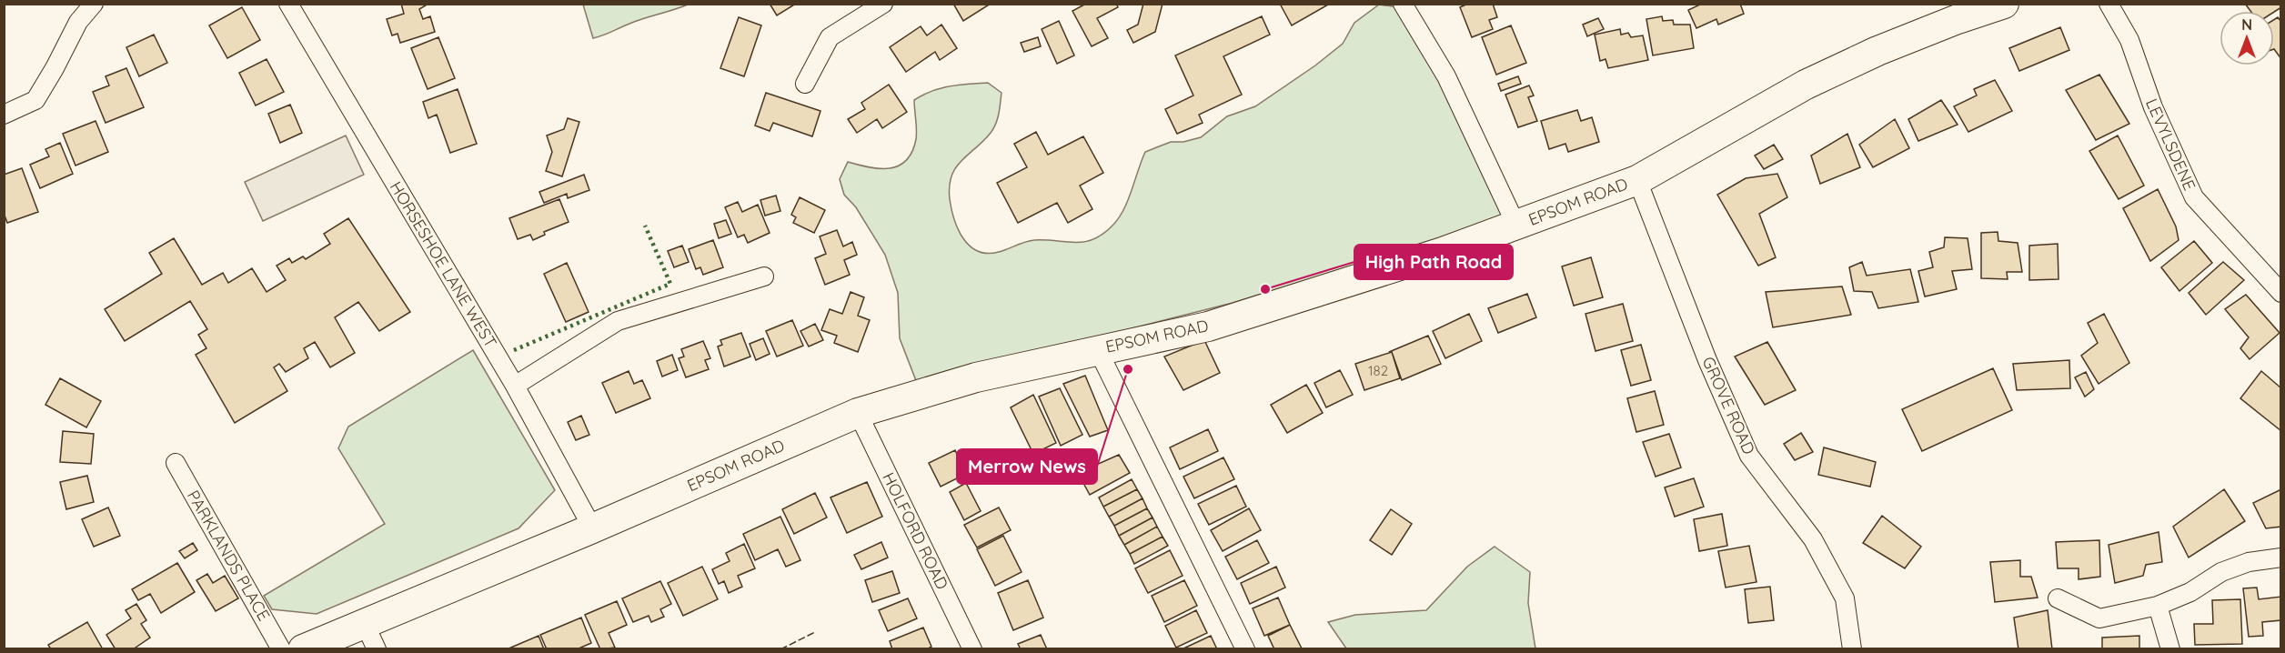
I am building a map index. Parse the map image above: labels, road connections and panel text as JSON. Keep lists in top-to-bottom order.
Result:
{
  "streets": {
    "main road": ["EPSOM ROAD"],
    "street": [
      "LEVYLSDENE",
      "HORSESHOE LANE WEST",
      "GROVE ROAD",
      "HOLFORD ROAD",
      "PARKLANDS PLACE"
    ]
  },
  "crossings": [
    ["EPSOM ROAD", "HORSESHOE LANE WEST"],
    ["EPSOM ROAD", "GROVE ROAD"],
    ["EPSOM ROAD", "HOLFORD ROAD"]
  ],
  "places": ["High Path Road", "Merrow News"],
  "house_numbers": ["182"],
  "north": "top"
}
